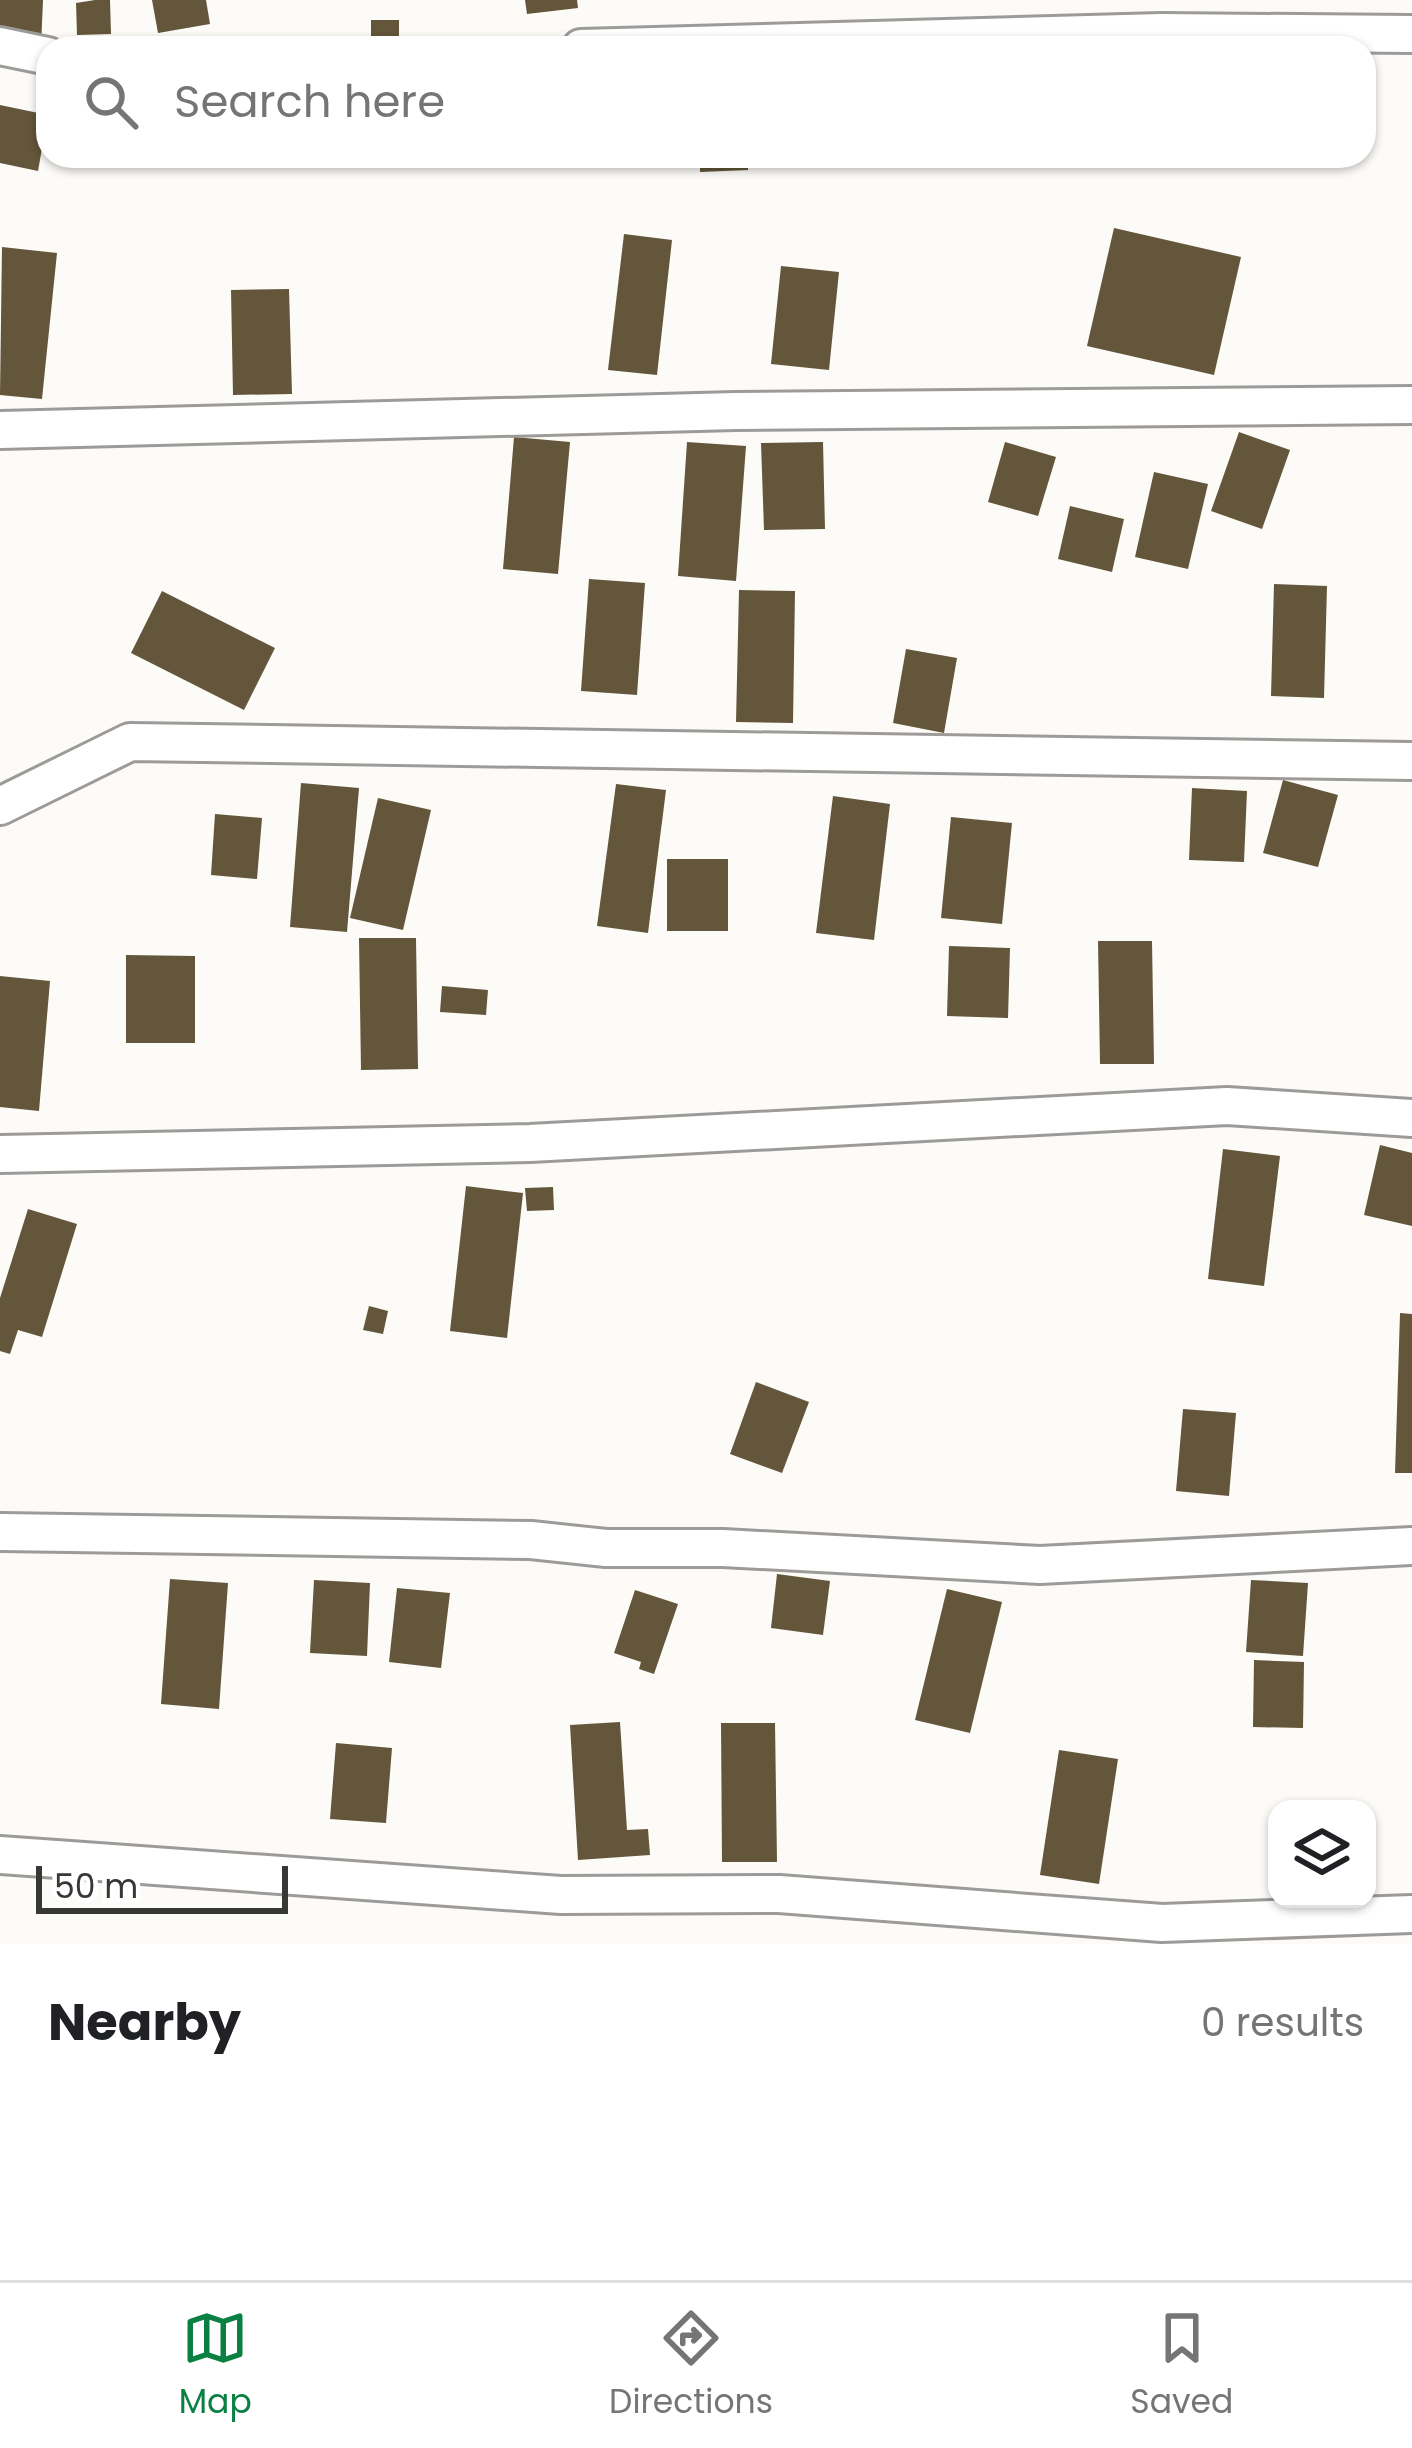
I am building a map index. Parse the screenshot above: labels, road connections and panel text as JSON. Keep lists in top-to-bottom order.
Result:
{
  "scale_bar": "50 m",
  "page": {
    "search": "Search here",
    "scale": "50 m",
    "heading": ["Nearby", "0 results"],
    "nav": ["Map", "Directions", "Saved"]
  }
}
